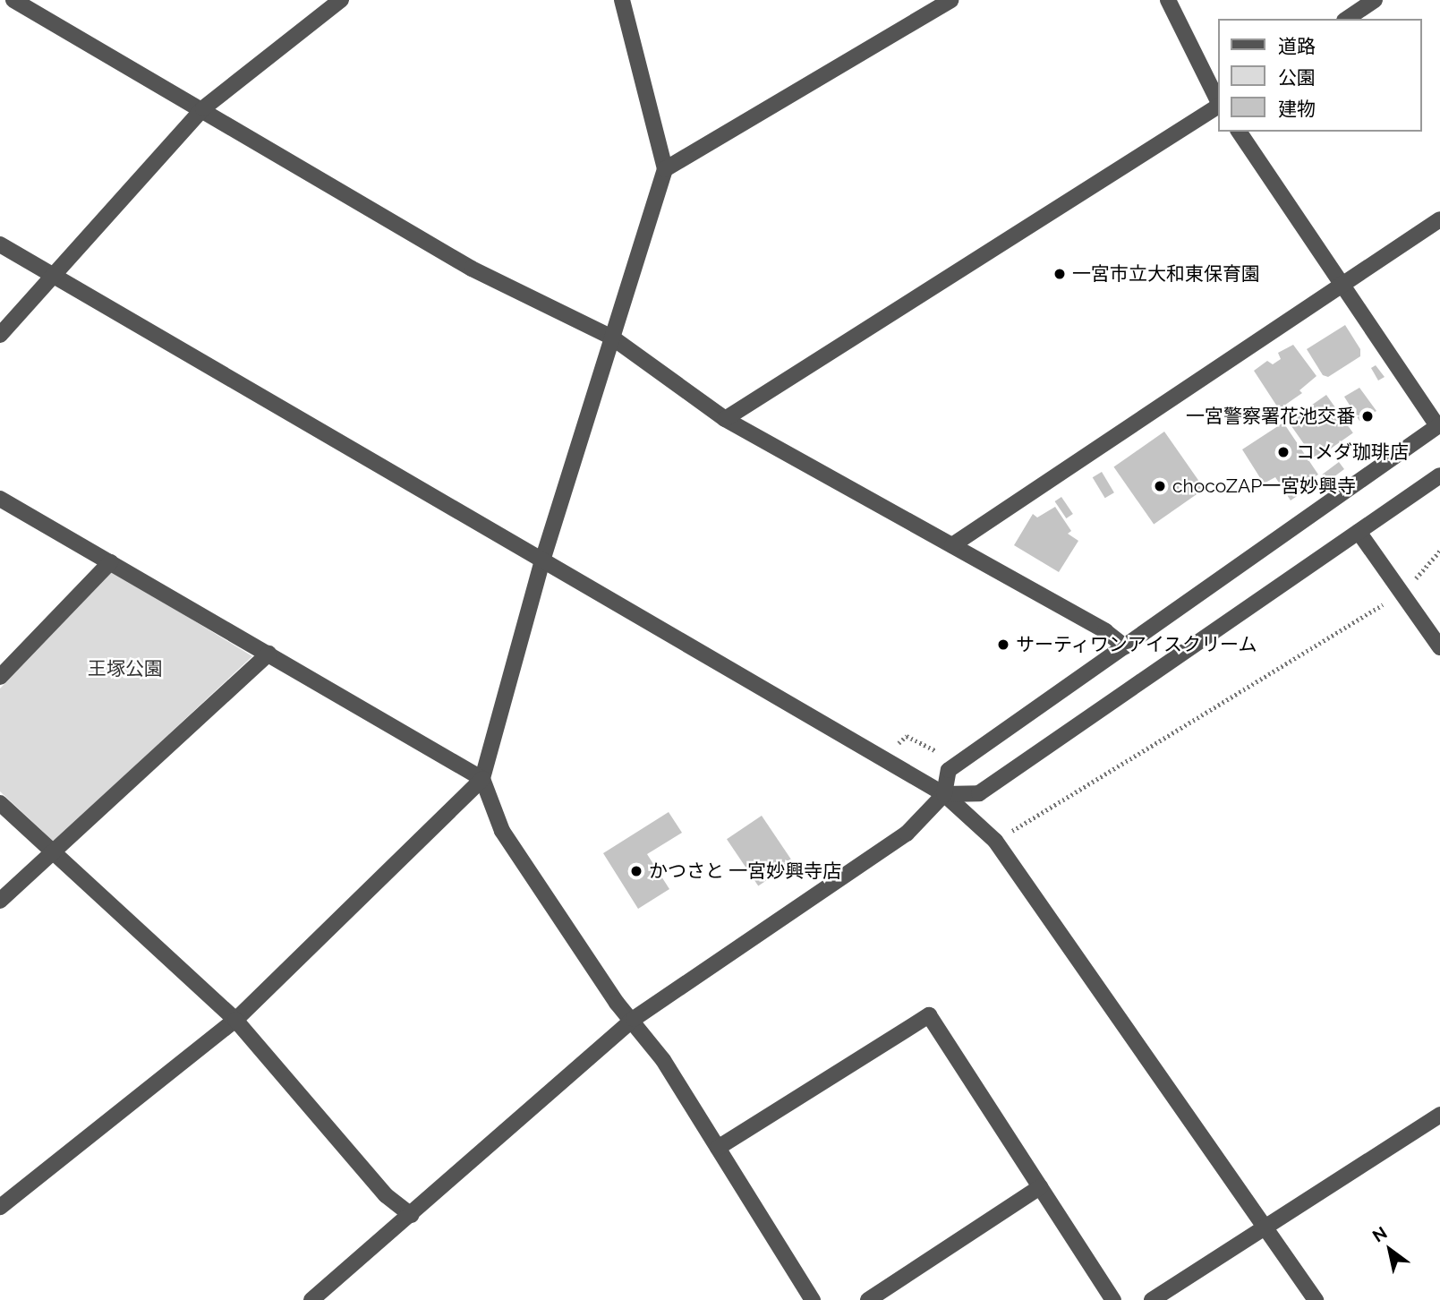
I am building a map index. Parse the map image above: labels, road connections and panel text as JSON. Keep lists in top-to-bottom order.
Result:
{
  "parks": ["王塚公園"],
  "places": [
    "一宮市立大和東保育園",
    "一宮警察署花池交番",
    "コメダ珈琲店",
    "chocoZAP一宮妙興寺",
    "サーティワンアイスクリーム",
    "かつさと 一宮妙興寺店"
  ],
  "legend": ["道路", "公園", "建物"],
  "north": "top left"
}
